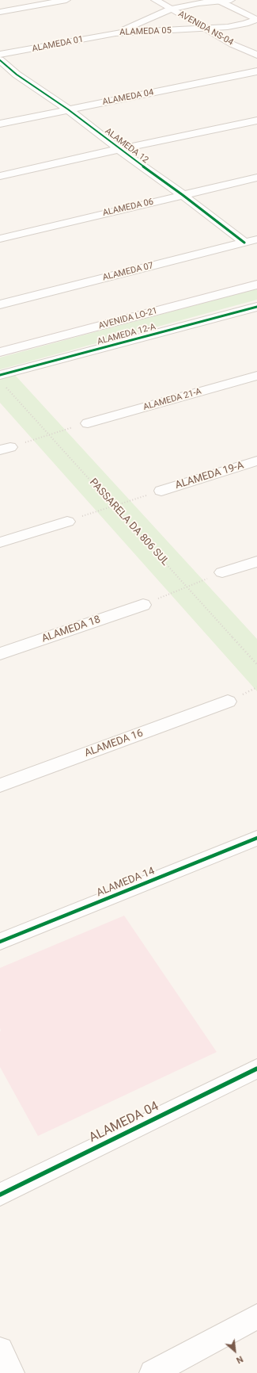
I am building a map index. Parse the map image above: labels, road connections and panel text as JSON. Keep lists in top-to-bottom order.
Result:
{
  "streets": {
    "street": [
      "AVENIDA NS-04",
      "ALAMEDA 05",
      "ALAMEDA 01",
      "ALAMEDA 04",
      "ALAMEDA 12",
      "ALAMEDA 06",
      "ALAMEDA 07",
      "AVENIDA LO-21",
      "ALAMEDA 12-A",
      "ALAMEDA 21-A",
      "ALAMEDA 19-A",
      "ALAMEDA 18",
      "ALAMEDA 16",
      "ALAMEDA 14"
    ],
    "path": ["PASSARELA DA 806 SUL"]
  },
  "crossings": [
    ["AVENIDA NS-04", "ALAMEDA 05"],
    ["ALAMEDA 05", "ALAMEDA 01"],
    ["ALAMEDA 04", "ALAMEDA 12"],
    ["ALAMEDA 12", "ALAMEDA 06"],
    ["ALAMEDA 12", "ALAMEDA 07"],
    ["ALAMEDA 12-A", "PASSARELA DA 806 SUL"]
  ],
  "north": "bottom right"
}
